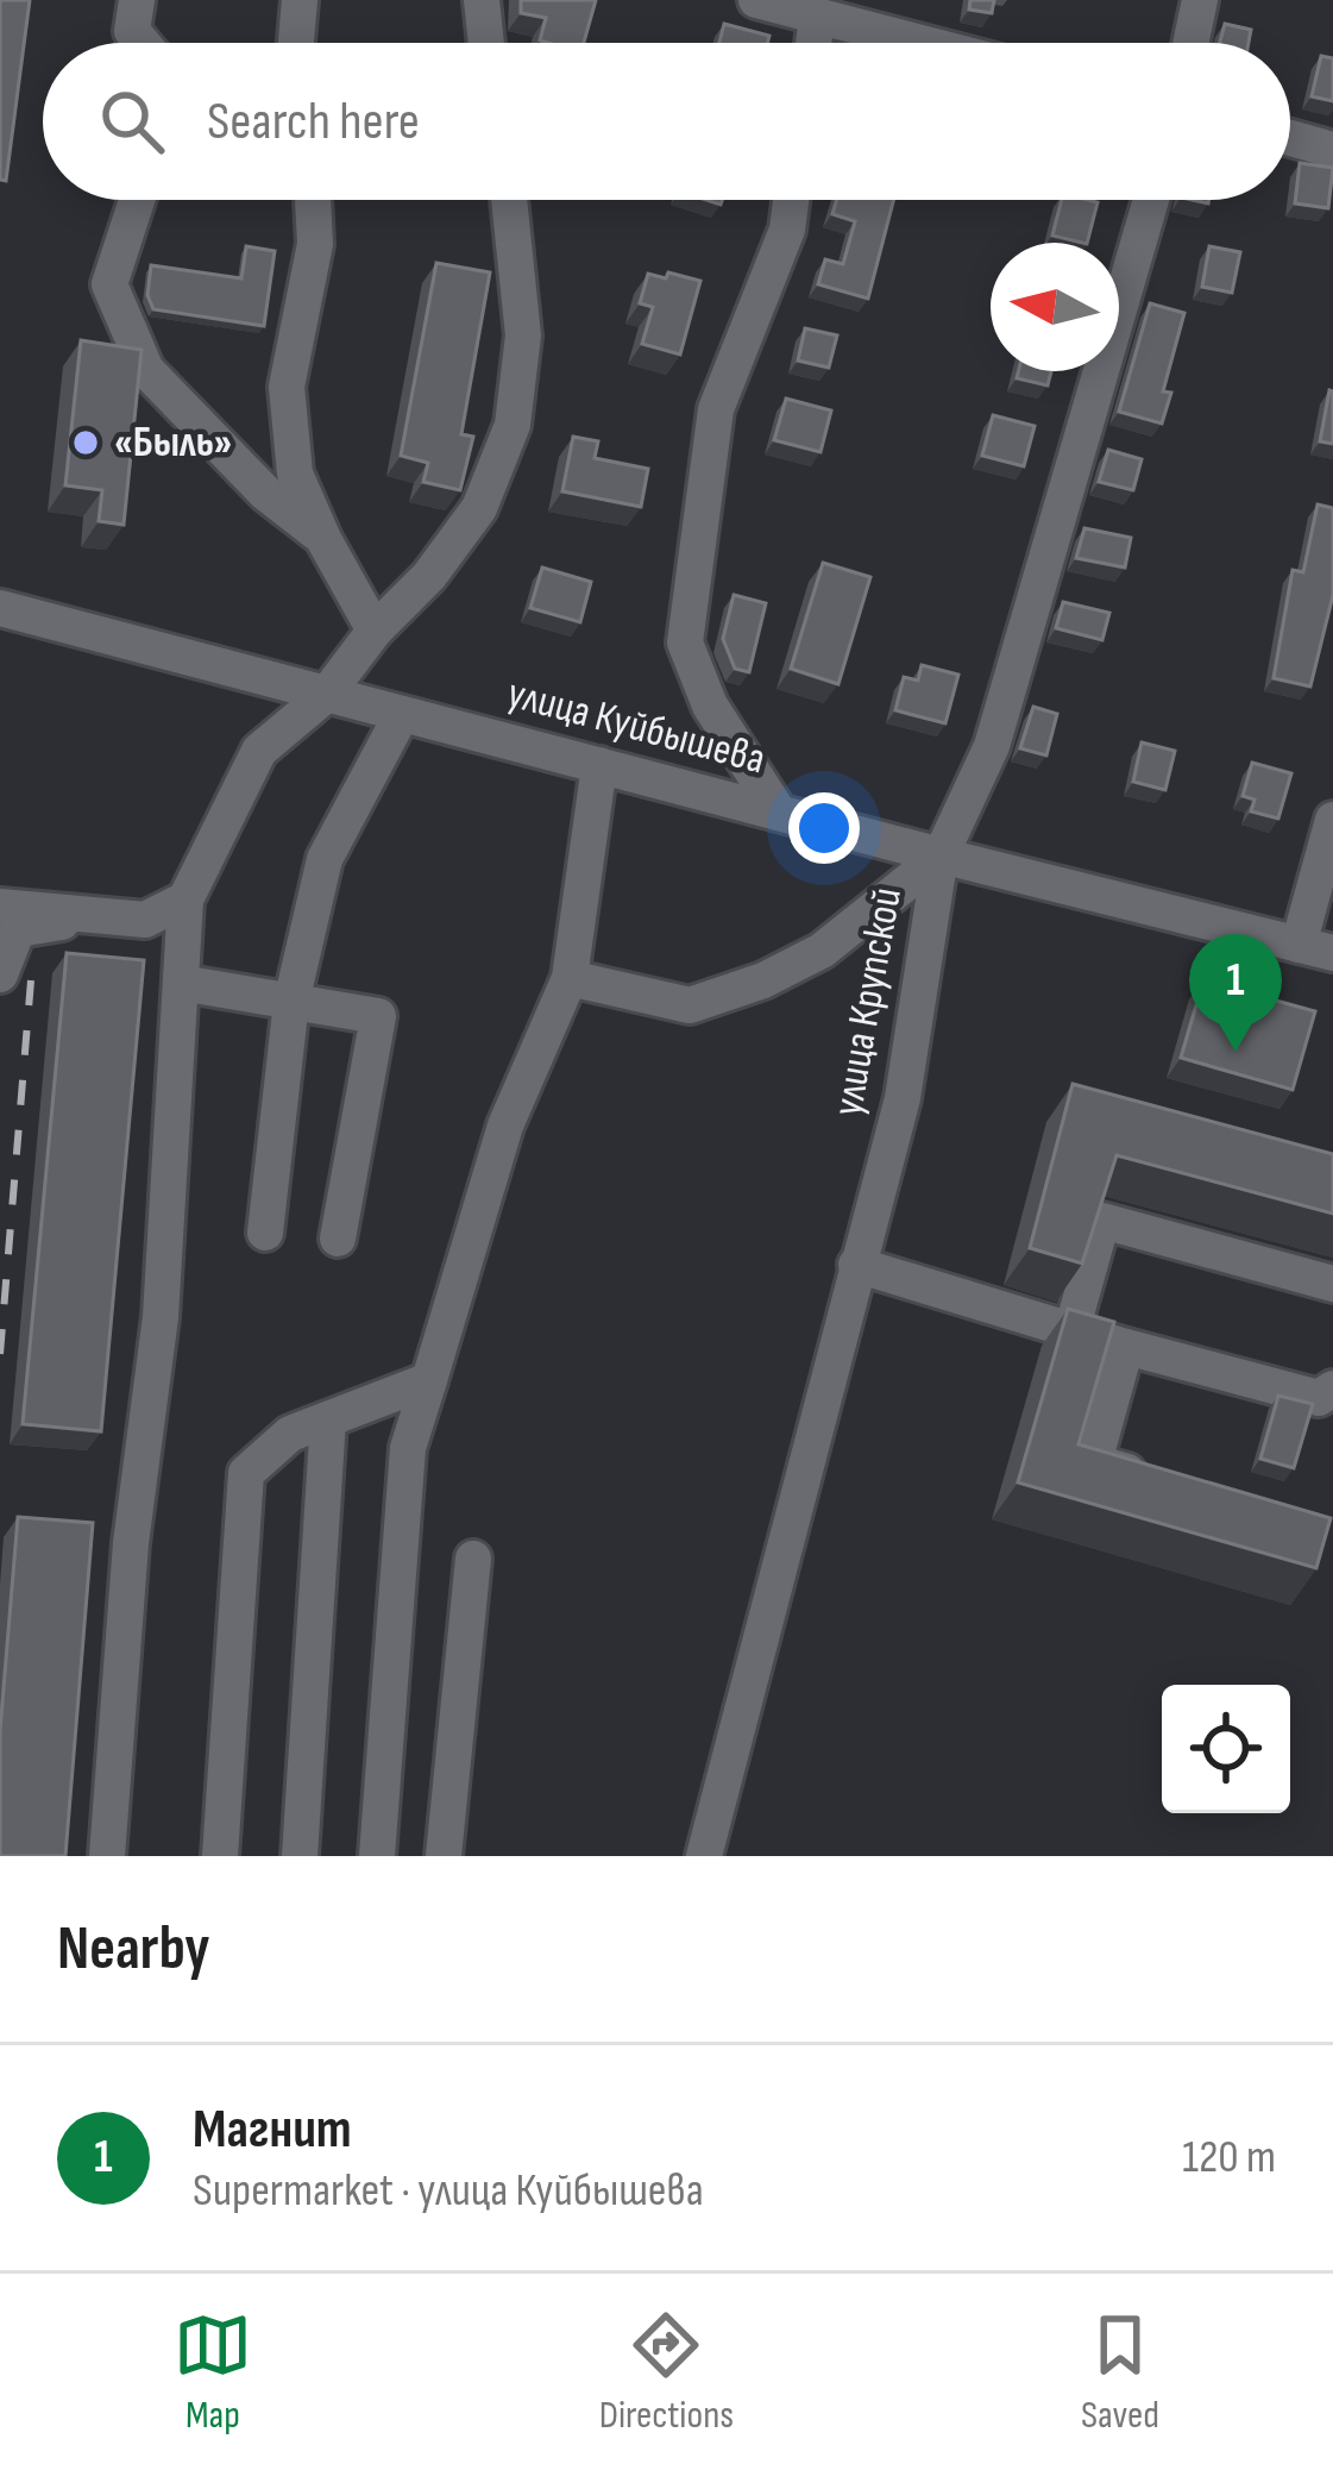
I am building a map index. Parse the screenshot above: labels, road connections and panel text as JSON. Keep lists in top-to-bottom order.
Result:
{
  "streets": {
    "street": ["улица Куйбышева", "улица Крупской"]
  },
  "crossings": [
    ["улица Куйбышева", "улица Крупской"]
  ],
  "places": ["«Быль»"],
  "north": "left",
  "page": {
    "search": "Search here",
    "pins": "1",
    "heading": "Nearby",
    "list": [
      {
        "mark": "1",
        "name": "Магнит",
        "note": "Supermarket · улица Куйбышева",
        "value": "120 m"
      }
    ],
    "nav": ["Map", "Directions", "Saved"]
  }
}
